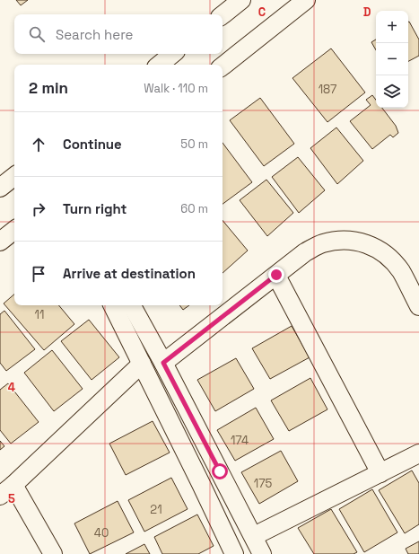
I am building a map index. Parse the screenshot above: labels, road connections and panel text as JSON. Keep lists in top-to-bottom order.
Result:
{
  "house_numbers": [
    "187",
    "11",
    "174",
    "175",
    "21",
    "40"
  ],
  "page": {
    "map_buttons": ["+", "−"],
    "search": "Search here",
    "heading": ["2 min", "Walk · 110 m"],
    "list": [
      ["Continue", "50 m"],
      ["Turn right", "60 m"],
      "Arrive at destination"
    ]
  },
  "grid": {
    "columns": ["C", "D"],
    "rows": ["4", "5"]
  }
}
